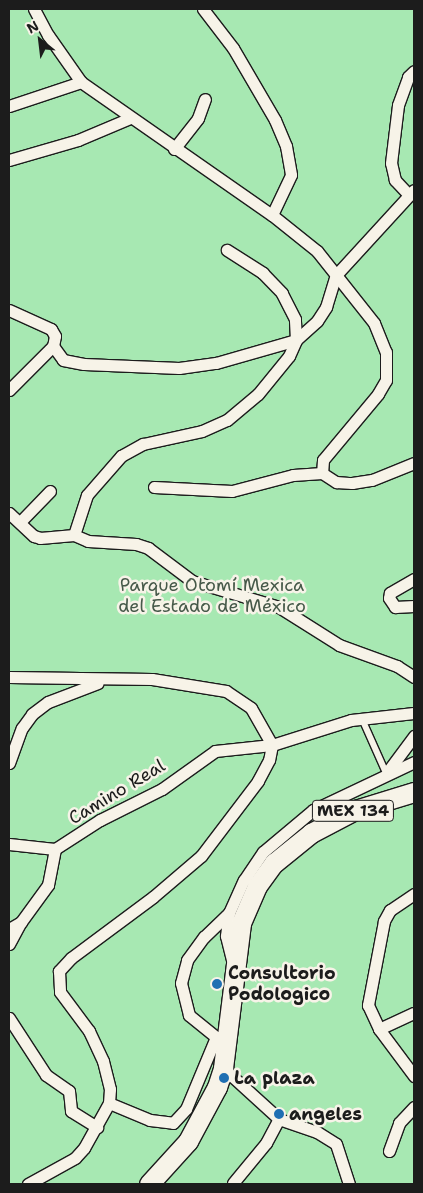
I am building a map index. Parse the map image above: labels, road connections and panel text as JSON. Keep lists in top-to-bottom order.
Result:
{
  "streets": {
    "main road": ["MEX 134"],
    "street": ["Camino Real"]
  },
  "parks": ["Parque Otomí Mexica del Estado de México"],
  "places": ["Consultorio Podologico", "La plaza", "angeles"],
  "north": "top left"
}
